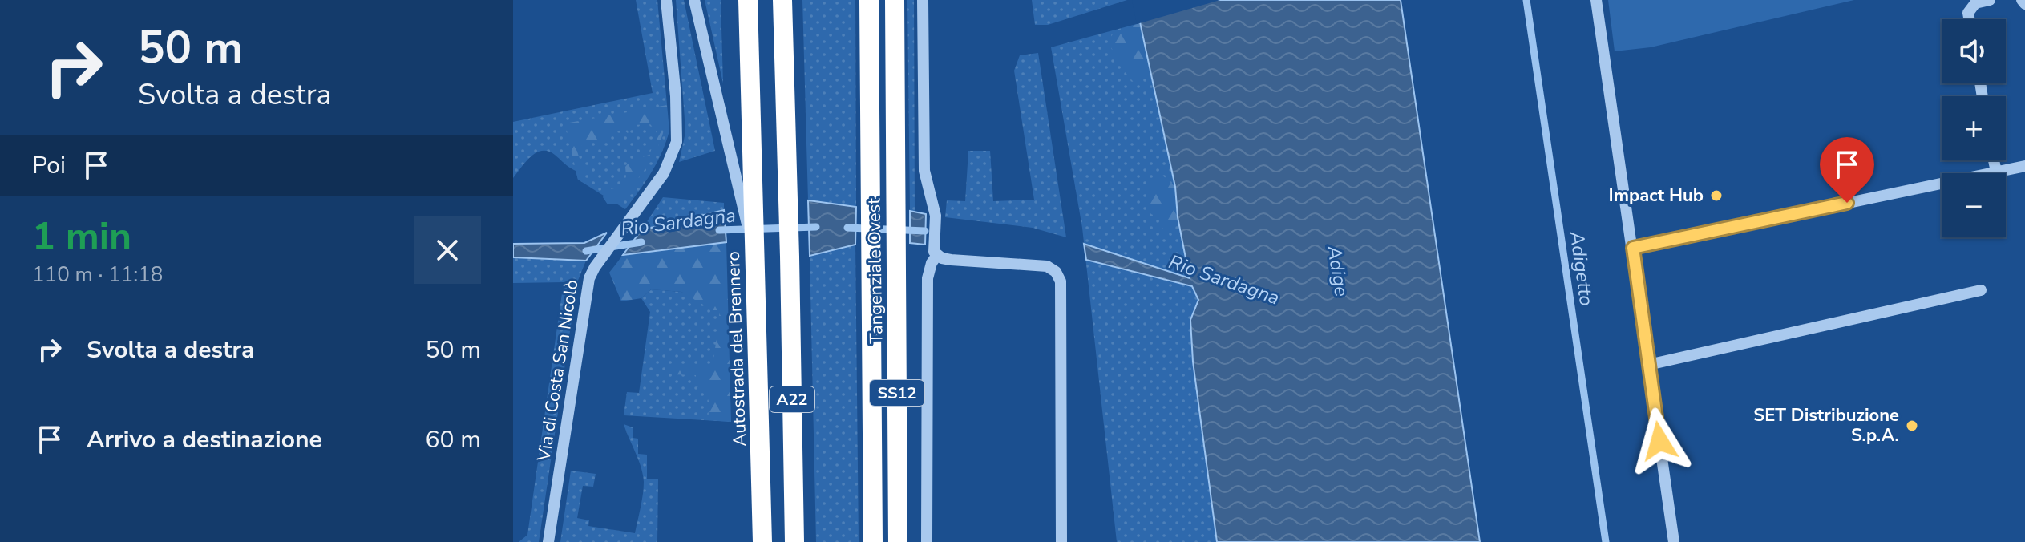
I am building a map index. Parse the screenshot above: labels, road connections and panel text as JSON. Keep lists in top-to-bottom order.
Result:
{
  "streets": {
    "highway": [
      "Tangenziale Ovest",
      "Autostrada del Brennero",
      "SS12",
      "A22"
    ],
    "street": ["Via di Costa San Nicolò"]
  },
  "water": ["Rio Sardagna", "Adigetto", "Adige"],
  "places": ["Impact Hub", "SET Distribuzione S.p.A."],
  "page": {
    "turn": ["50 m", "Svolta a destra"],
    "map_buttons": ["+", "−"],
    "then": "Poi",
    "heading": ["1 min", "110 m · 11:18"],
    "list": [
      {
        "name": "Svolta a destra",
        "value": "50 m"
      },
      {
        "name": "Arrivo a destinazione",
        "value": "60 m"
      }
    ]
  }
}
